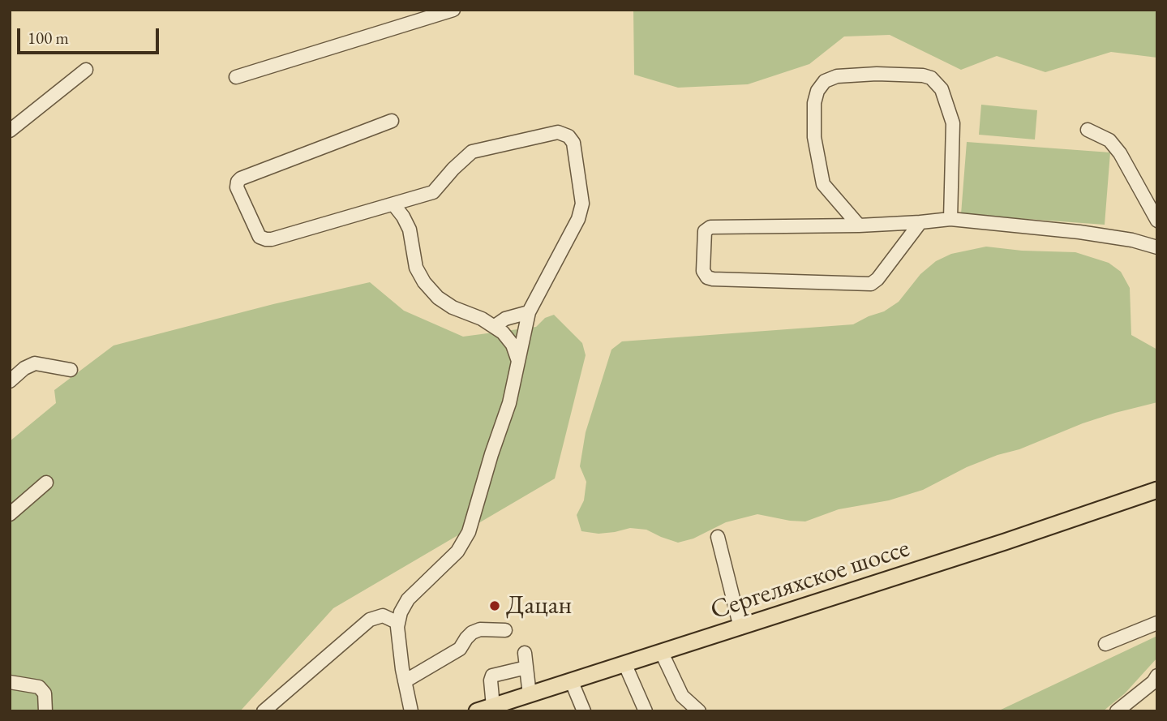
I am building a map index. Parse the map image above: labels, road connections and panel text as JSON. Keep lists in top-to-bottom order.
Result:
{
  "streets": {
    "main road": ["Сергеляхское шоссе"]
  },
  "places": ["Дацан"],
  "scale_bar": "100 m"
}
